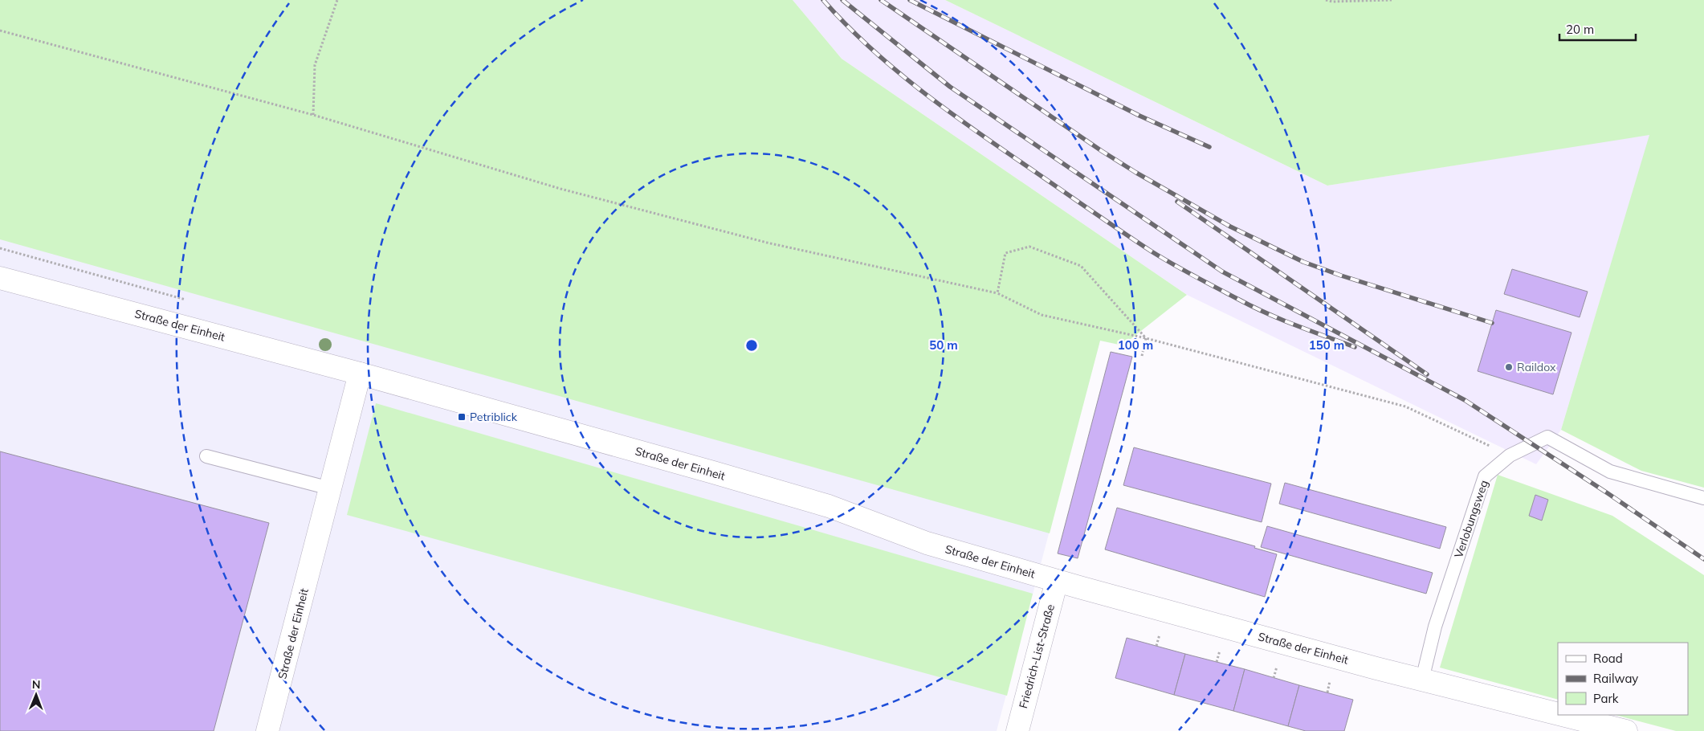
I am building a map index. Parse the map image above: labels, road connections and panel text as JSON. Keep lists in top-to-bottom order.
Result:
{
  "streets": {
    "street": ["Straße der Einheit", "Friedrich-List-Straße"],
    "lane": ["Verlobungsweg"]
  },
  "crossings": [
    ["Straße der Einheit", "Verlobungsweg"],
    ["Straße der Einheit", "Friedrich-List-Straße"]
  ],
  "places": {
    "other": ["Raildox"],
    "transit": ["Petriblick"]
  },
  "legend": ["Road", "Railway", "Park"],
  "scale_bar": "20 m",
  "north": "top",
  "rings": ["50 m", "100 m", "150 m"]
}
